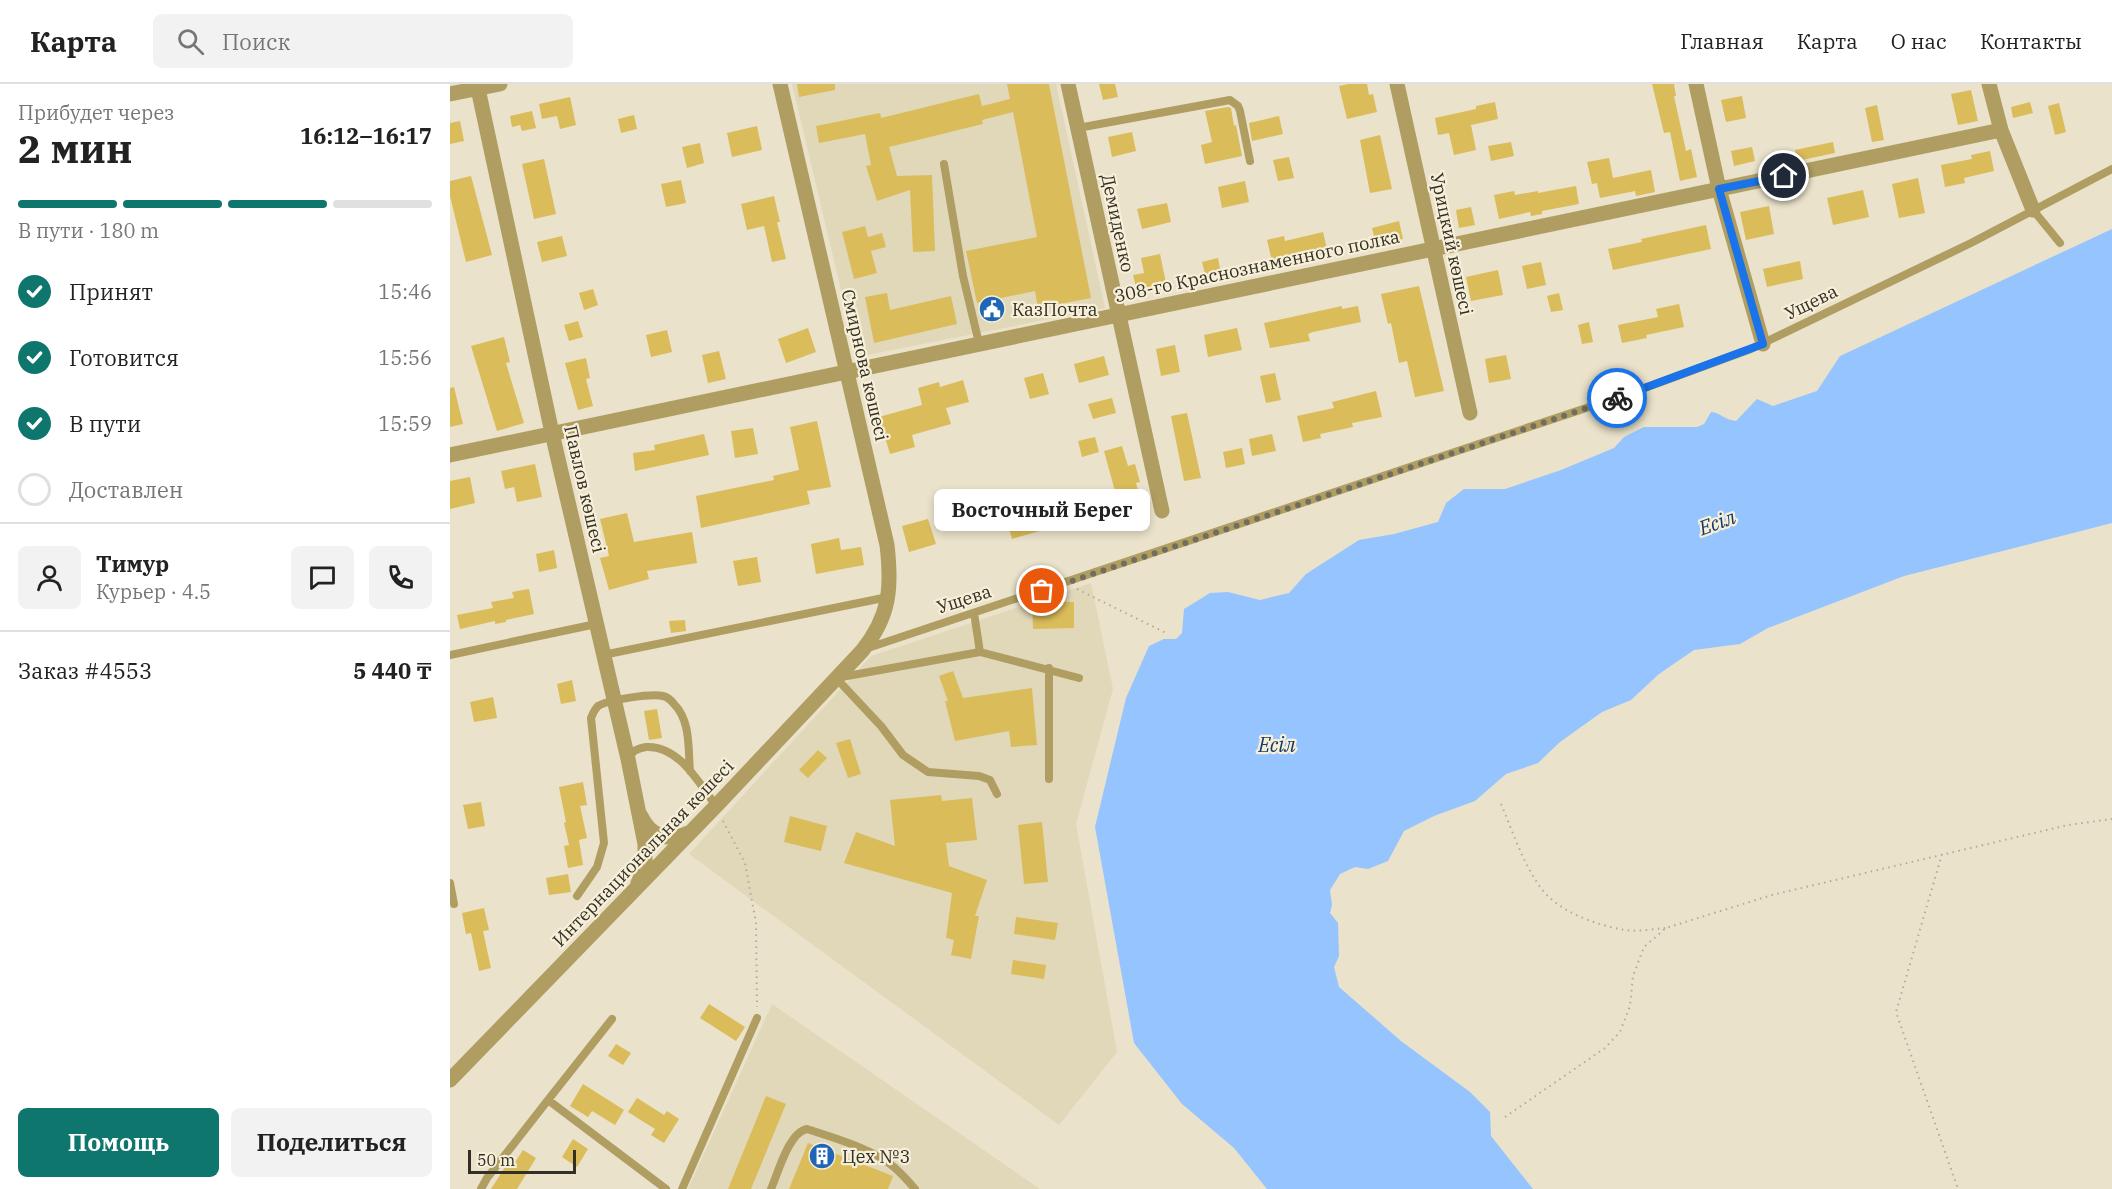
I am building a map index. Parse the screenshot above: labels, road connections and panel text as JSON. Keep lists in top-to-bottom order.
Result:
{
  "streets": {
    "street": [
      "Демиденко",
      "Урицкий көшесі",
      "308-го Краснознаменного полка",
      "Смирнова көшесі",
      "Павлов көшесі",
      "Интернациональная көшесі"
    ],
    "lane": ["Ущева"]
  },
  "crossings": [
    ["Демиденко", "308-го Краснознаменного полка"],
    ["Урицкий көшесі", "308-го Краснознаменного полка"],
    ["308-го Краснознаменного полка", "Смирнова көшесі"],
    ["308-го Краснознаменного полка", "Павлов көшесі"],
    ["Ущева", "Смирнова көшесі"],
    ["Ущева", "Интернациональная көшесі"],
    ["Смирнова көшесі", "Интернациональная көшесі"],
    ["Павлов көшесі", "Интернациональная көшесі"]
  ],
  "water": ["Есіл"],
  "places": {
    "public building": ["КазПочта"],
    "other": ["Восточный Берег"],
    "building": ["Цех №3"]
  },
  "scale_bar": "50 m",
  "page": {
    "header": "Карта",
    "search": "Поиск",
    "nav": [
      "Главная",
      "Карта",
      "О нас",
      "Контакты"
    ],
    "heading": ["2 мин", "Прибудет через", "16:12–16:17"],
    "panel": [
      "Тимур",
      "Курьер · 4.5",
      "Заказ #4553",
      "5 440 ₸"
    ],
    "bar": "В пути · 180 m",
    "list": [
      ["Принят", "15:46"],
      ["Готовится", "15:56"],
      ["В пути", "15:59"],
      "Доставлен"
    ],
    "bubble": "Восточный Берег",
    "buttons": ["Помощь", "Поделиться"],
    "scale": "50 m"
  }
}
